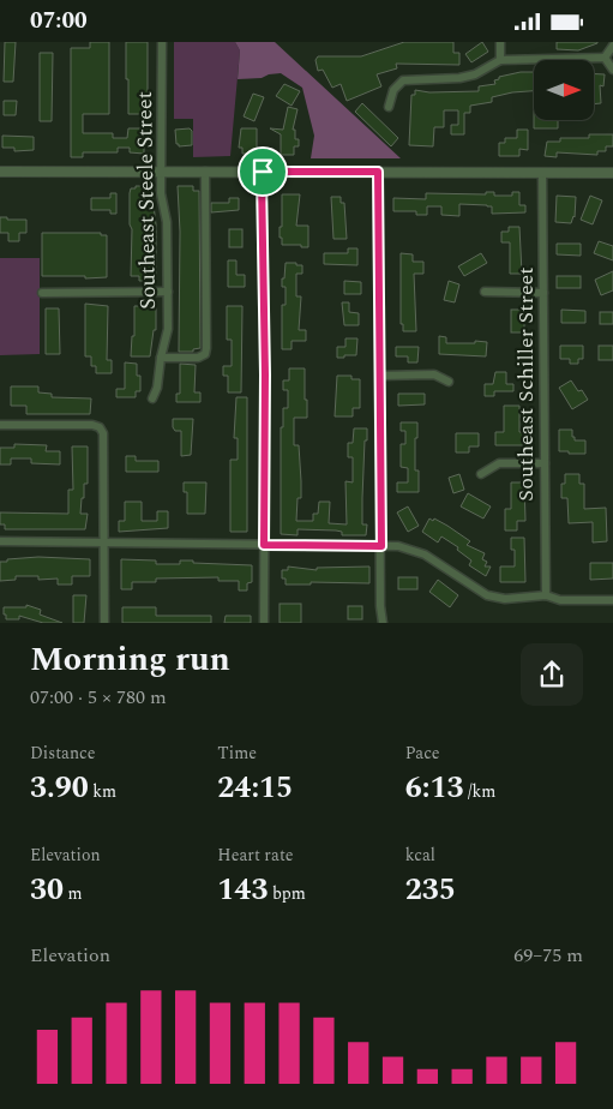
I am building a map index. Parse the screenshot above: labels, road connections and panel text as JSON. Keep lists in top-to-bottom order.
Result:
{
  "streets": {
    "street": ["Southeast Steele Street", "Southeast Schiller Street"]
  },
  "north": "right",
  "page": {
    "status": "07:00",
    "heading": ["Morning run", "07:00 · 5 × 780 m"],
    "stats": [
      ["Distance", "3.90 km"],
      ["Time", "24:15"],
      ["Pace", "6:13 /km"],
      ["Elevation", "30 m"],
      ["Heart rate", "143 bpm"],
      ["kcal", "235"]
    ],
    "chart": ["Elevation", "69–75 m"]
  }
}
